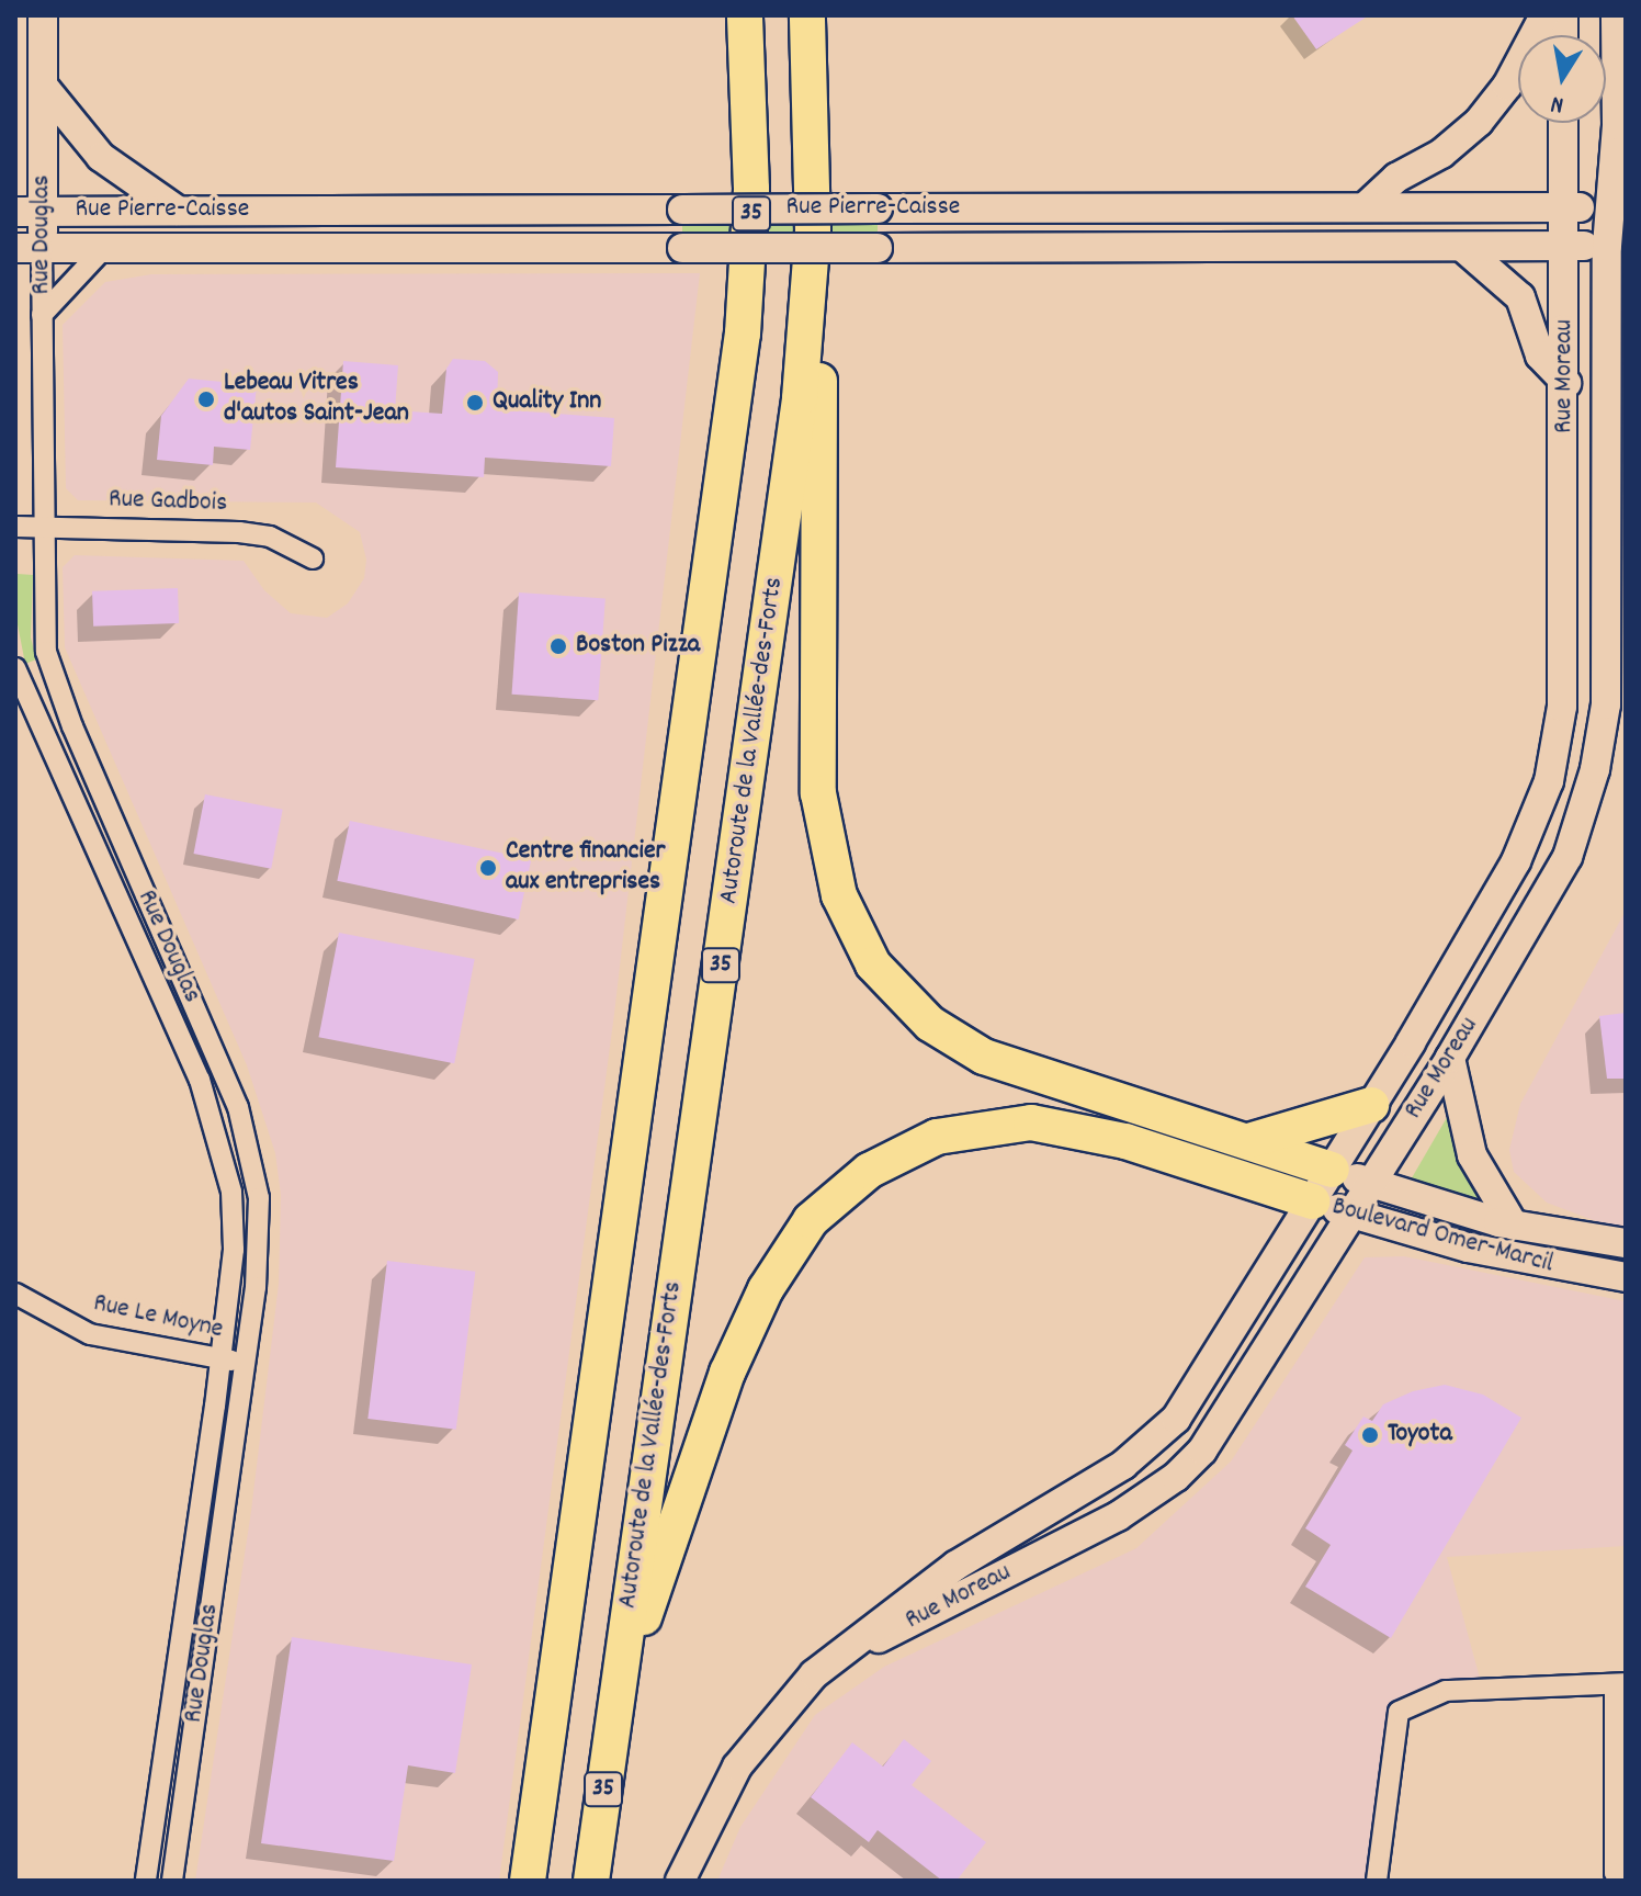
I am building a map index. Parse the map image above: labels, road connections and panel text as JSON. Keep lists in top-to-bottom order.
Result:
{
  "streets": {
    "highway": ["35", "Autoroute de la Vallée-des-Forts"],
    "main road": [
      "Rue Pierre-Caisse",
      "Rue Douglas",
      "Rue Moreau",
      "Boulevard Omer-Marcil"
    ],
    "street": ["Rue Gadbois", "Rue Le Moyne"]
  },
  "crossings": [
    ["Rue Pierre-Caisse", "Rue Douglas"],
    ["Rue Pierre-Caisse", "Rue Moreau"],
    ["Rue Douglas", "Rue Gadbois"],
    ["Rue Douglas", "Rue Le Moyne"],
    ["Rue Moreau", "Boulevard Omer-Marcil"]
  ],
  "places": [
    "Lebeau Vitres d'autos Saint-Jean",
    "Quality Inn",
    "Boston Pizza",
    "Centre financier aux entreprises",
    "Toyota"
  ],
  "north": "bottom"
}
